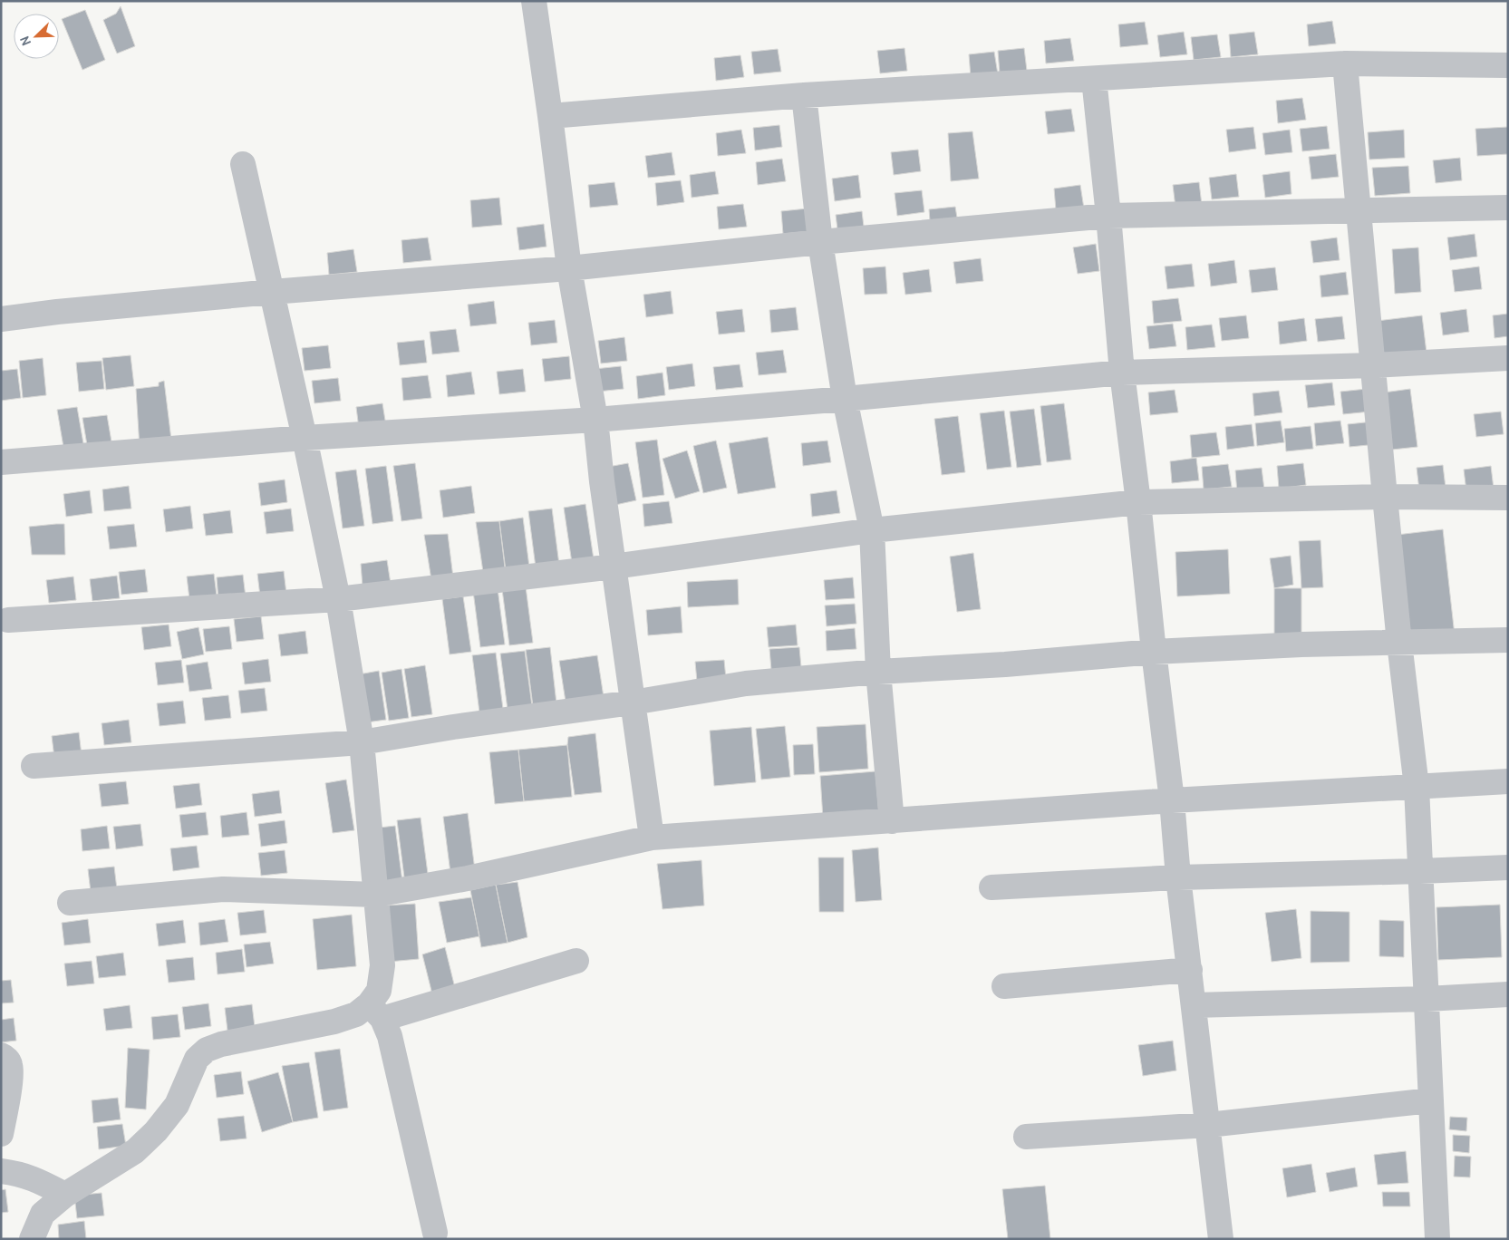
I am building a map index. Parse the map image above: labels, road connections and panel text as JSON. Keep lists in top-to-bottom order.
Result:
{
  "north": "bottom left"
}
